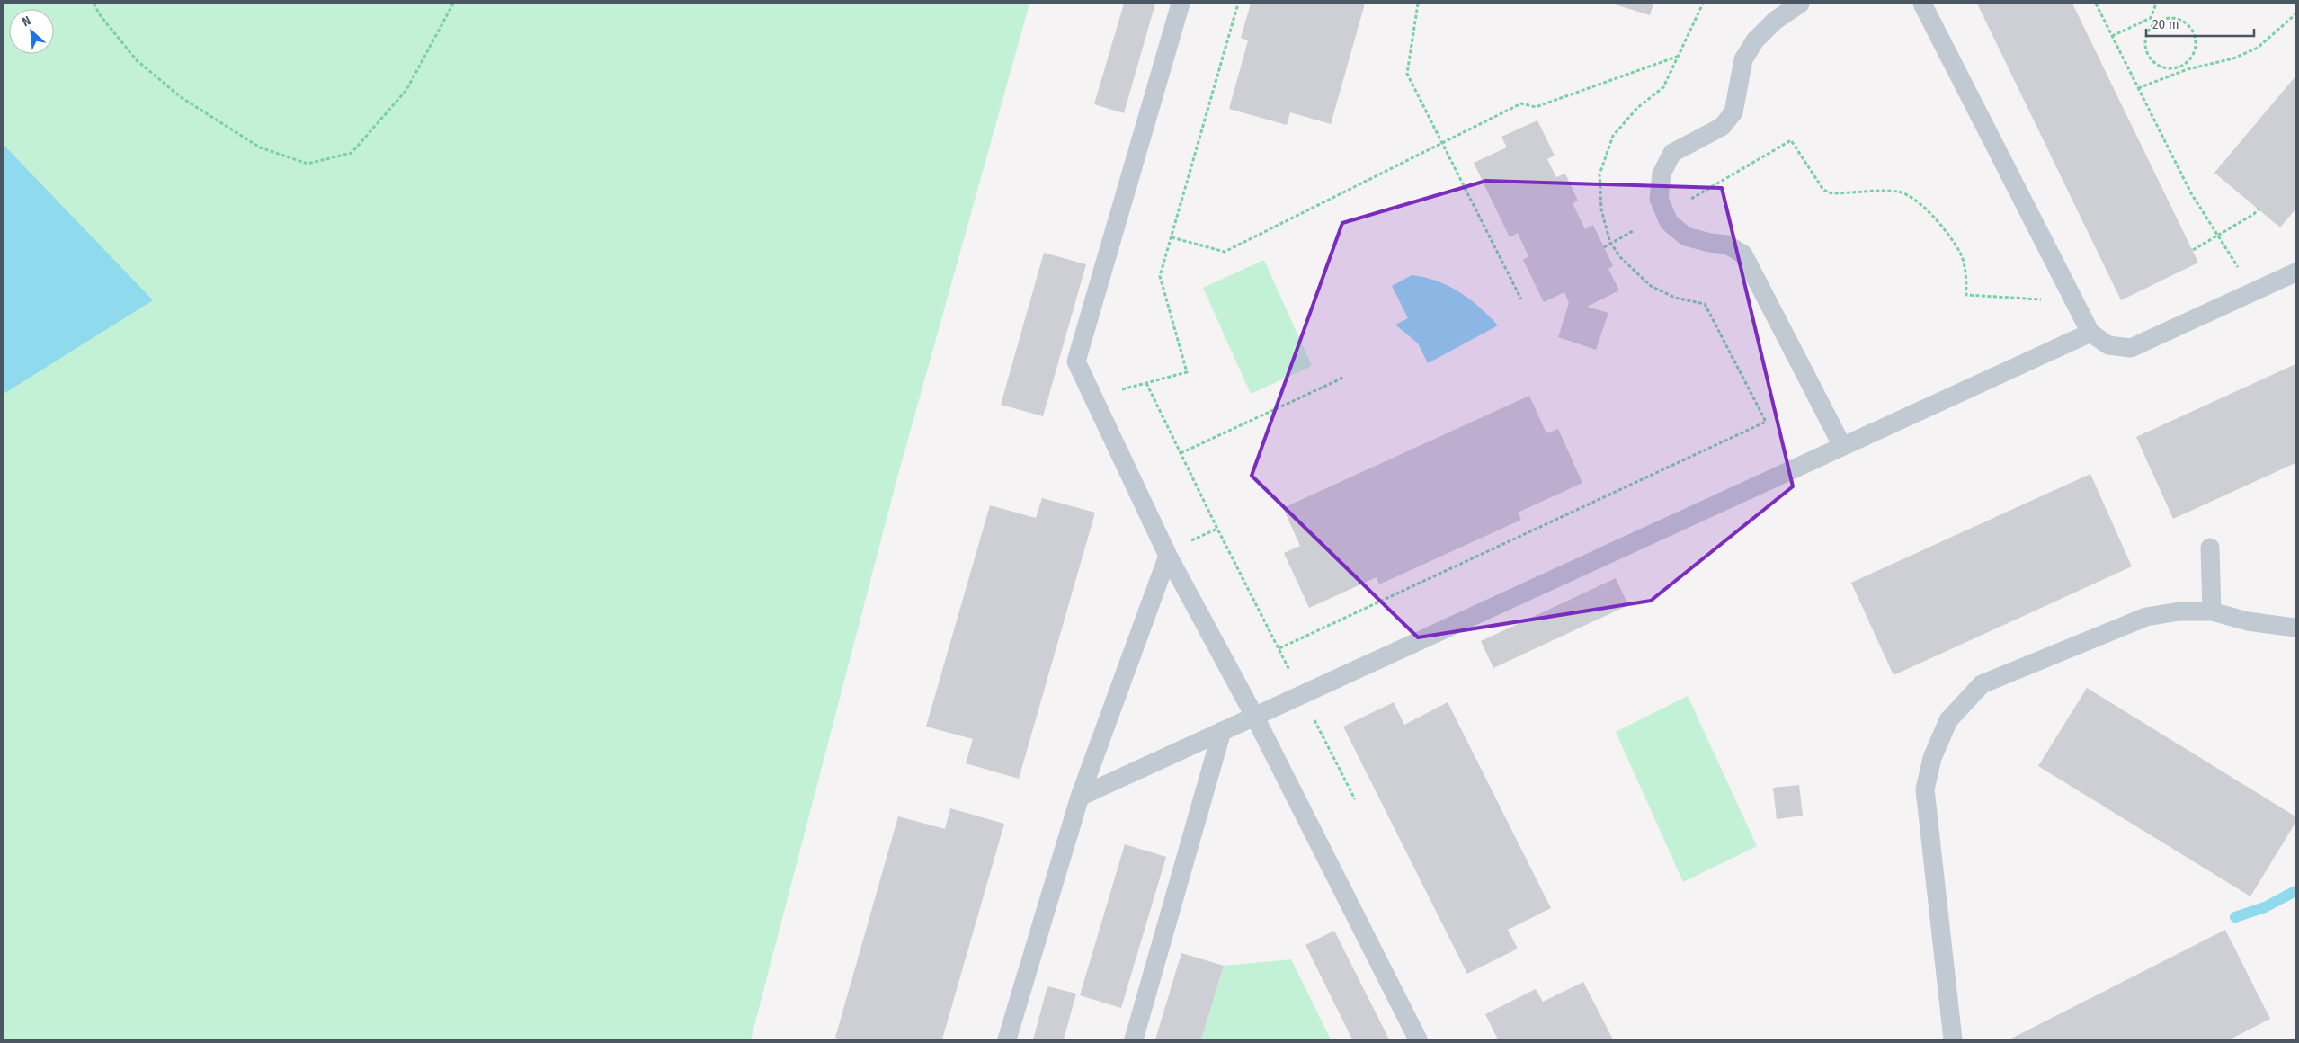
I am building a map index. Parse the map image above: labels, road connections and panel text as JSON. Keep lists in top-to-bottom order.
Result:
{
  "scale_bar": "20 m",
  "north": "top left"
}
